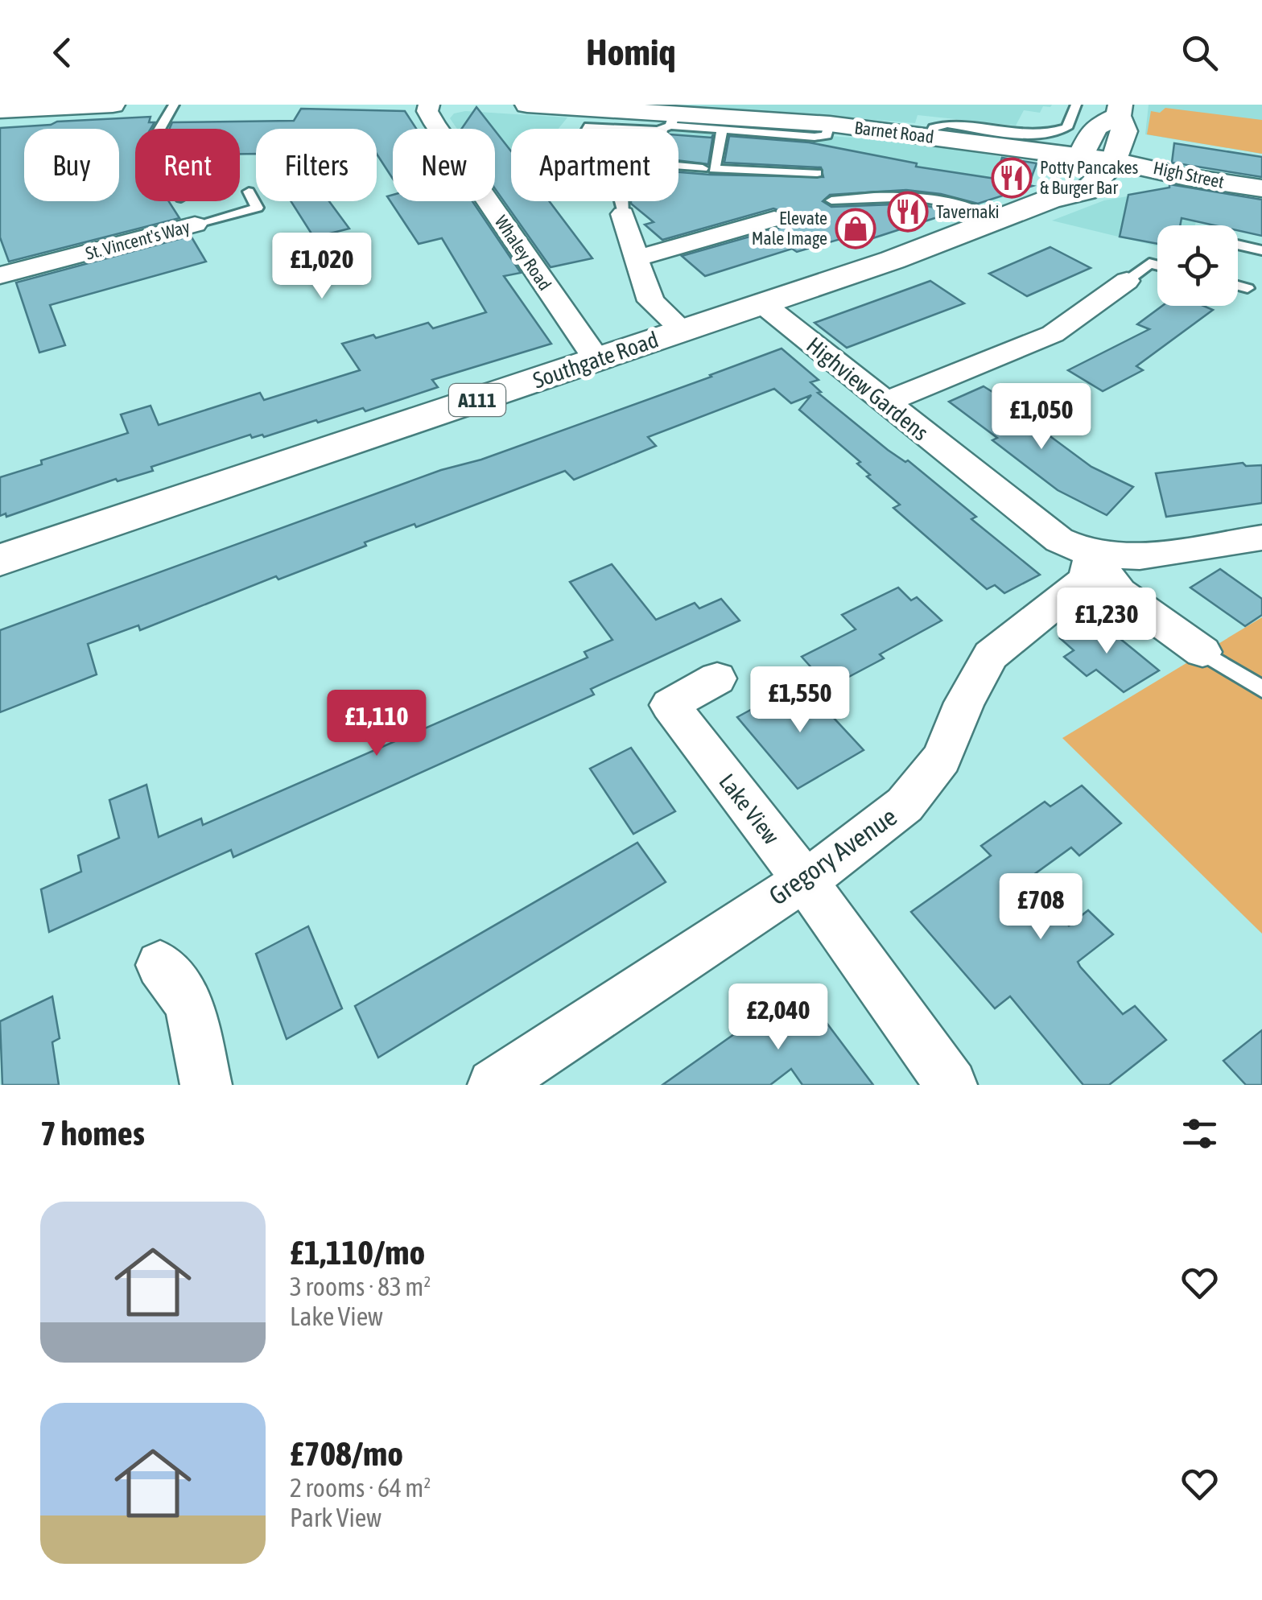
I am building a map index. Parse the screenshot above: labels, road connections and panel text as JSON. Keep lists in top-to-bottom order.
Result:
{
  "streets": {
    "main road": [
      "Barnet Road",
      "High Street",
      "Southgate Road",
      "A111"
    ],
    "street": [
      "St. Vincent's Way",
      "Whaley Road",
      "Highview Gardens",
      "Lake View",
      "Gregory Avenue"
    ]
  },
  "crossings": [
    ["Barnet Road", "High Street"],
    ["High Street", "Southgate Road"],
    ["Whaley Road", "Southgate Road"],
    ["Southgate Road", "Highview Gardens"],
    ["Highview Gardens", "Gregory Avenue"],
    ["Lake View", "Gregory Avenue"]
  ],
  "places": {
    "restaurant": ["Potty Pancakes & Burger Bar", "Tavernaki"],
    "shop": ["Elevate Male Image"]
  },
  "page": {
    "header": "Homiq",
    "chip": [
      "Buy",
      "Rent",
      "Filters",
      "New",
      "Apartment"
    ],
    "price": [
      "£1,020",
      "£1,050",
      "£1,230",
      "£1,550",
      "£1,110",
      "£708",
      "£2,040"
    ],
    "heading": "7 homes",
    "list": [
      {
        "name": "£1,110/mo",
        "note": "3 rooms · 83 m² · Lake View"
      },
      {
        "name": "£708/mo",
        "note": "2 rooms · 64 m² · Park View"
      }
    ]
  }
}
